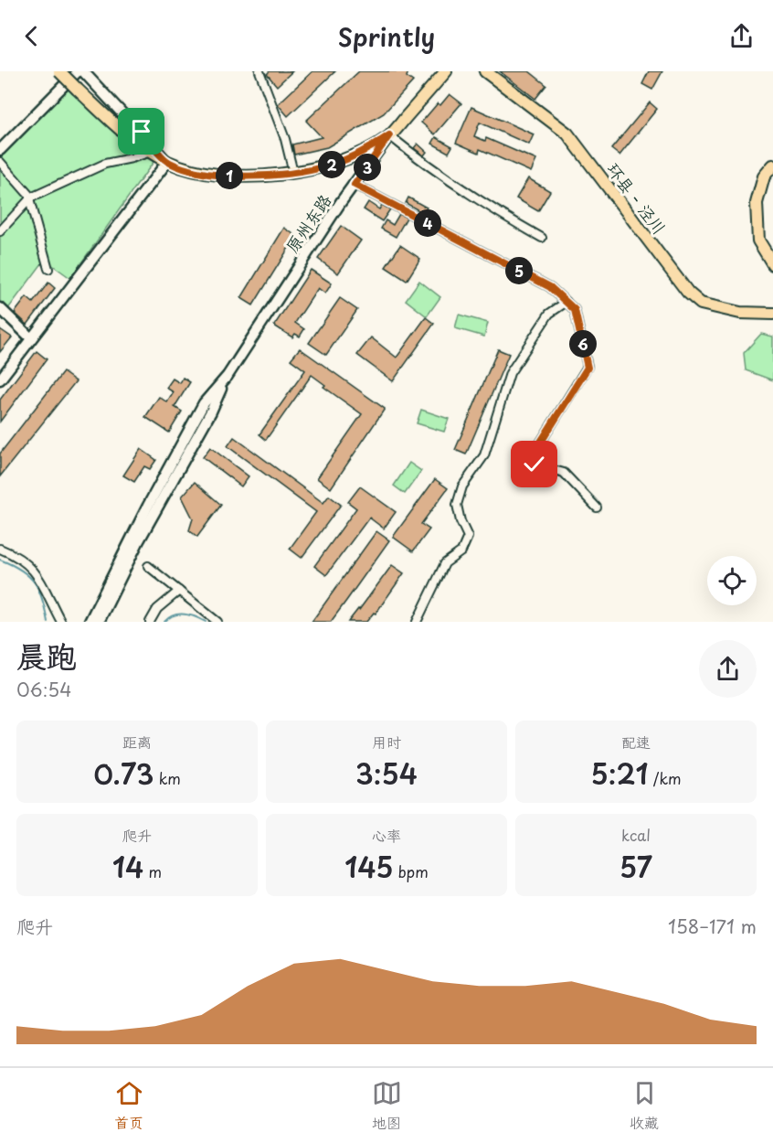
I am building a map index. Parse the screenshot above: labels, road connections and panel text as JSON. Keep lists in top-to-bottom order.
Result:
{
  "streets": {
    "main road": ["环县 - 泾川", "原州东路"]
  },
  "page": {
    "header": "Sprintly",
    "pins": [
      "2",
      "3",
      "1",
      "4",
      "5",
      "6"
    ],
    "heading": ["晨跑", "06:54"],
    "stats": [
      ["距离", "0.73 km"],
      ["用时", "3:54"],
      ["配速", "5:21 /km"],
      ["爬升", "14 m"],
      ["心率", "145 bpm"],
      ["kcal", "57"]
    ],
    "chart": ["爬升", "158–171 m"],
    "tabs": ["首页", "地图", "收藏"]
  }
}
